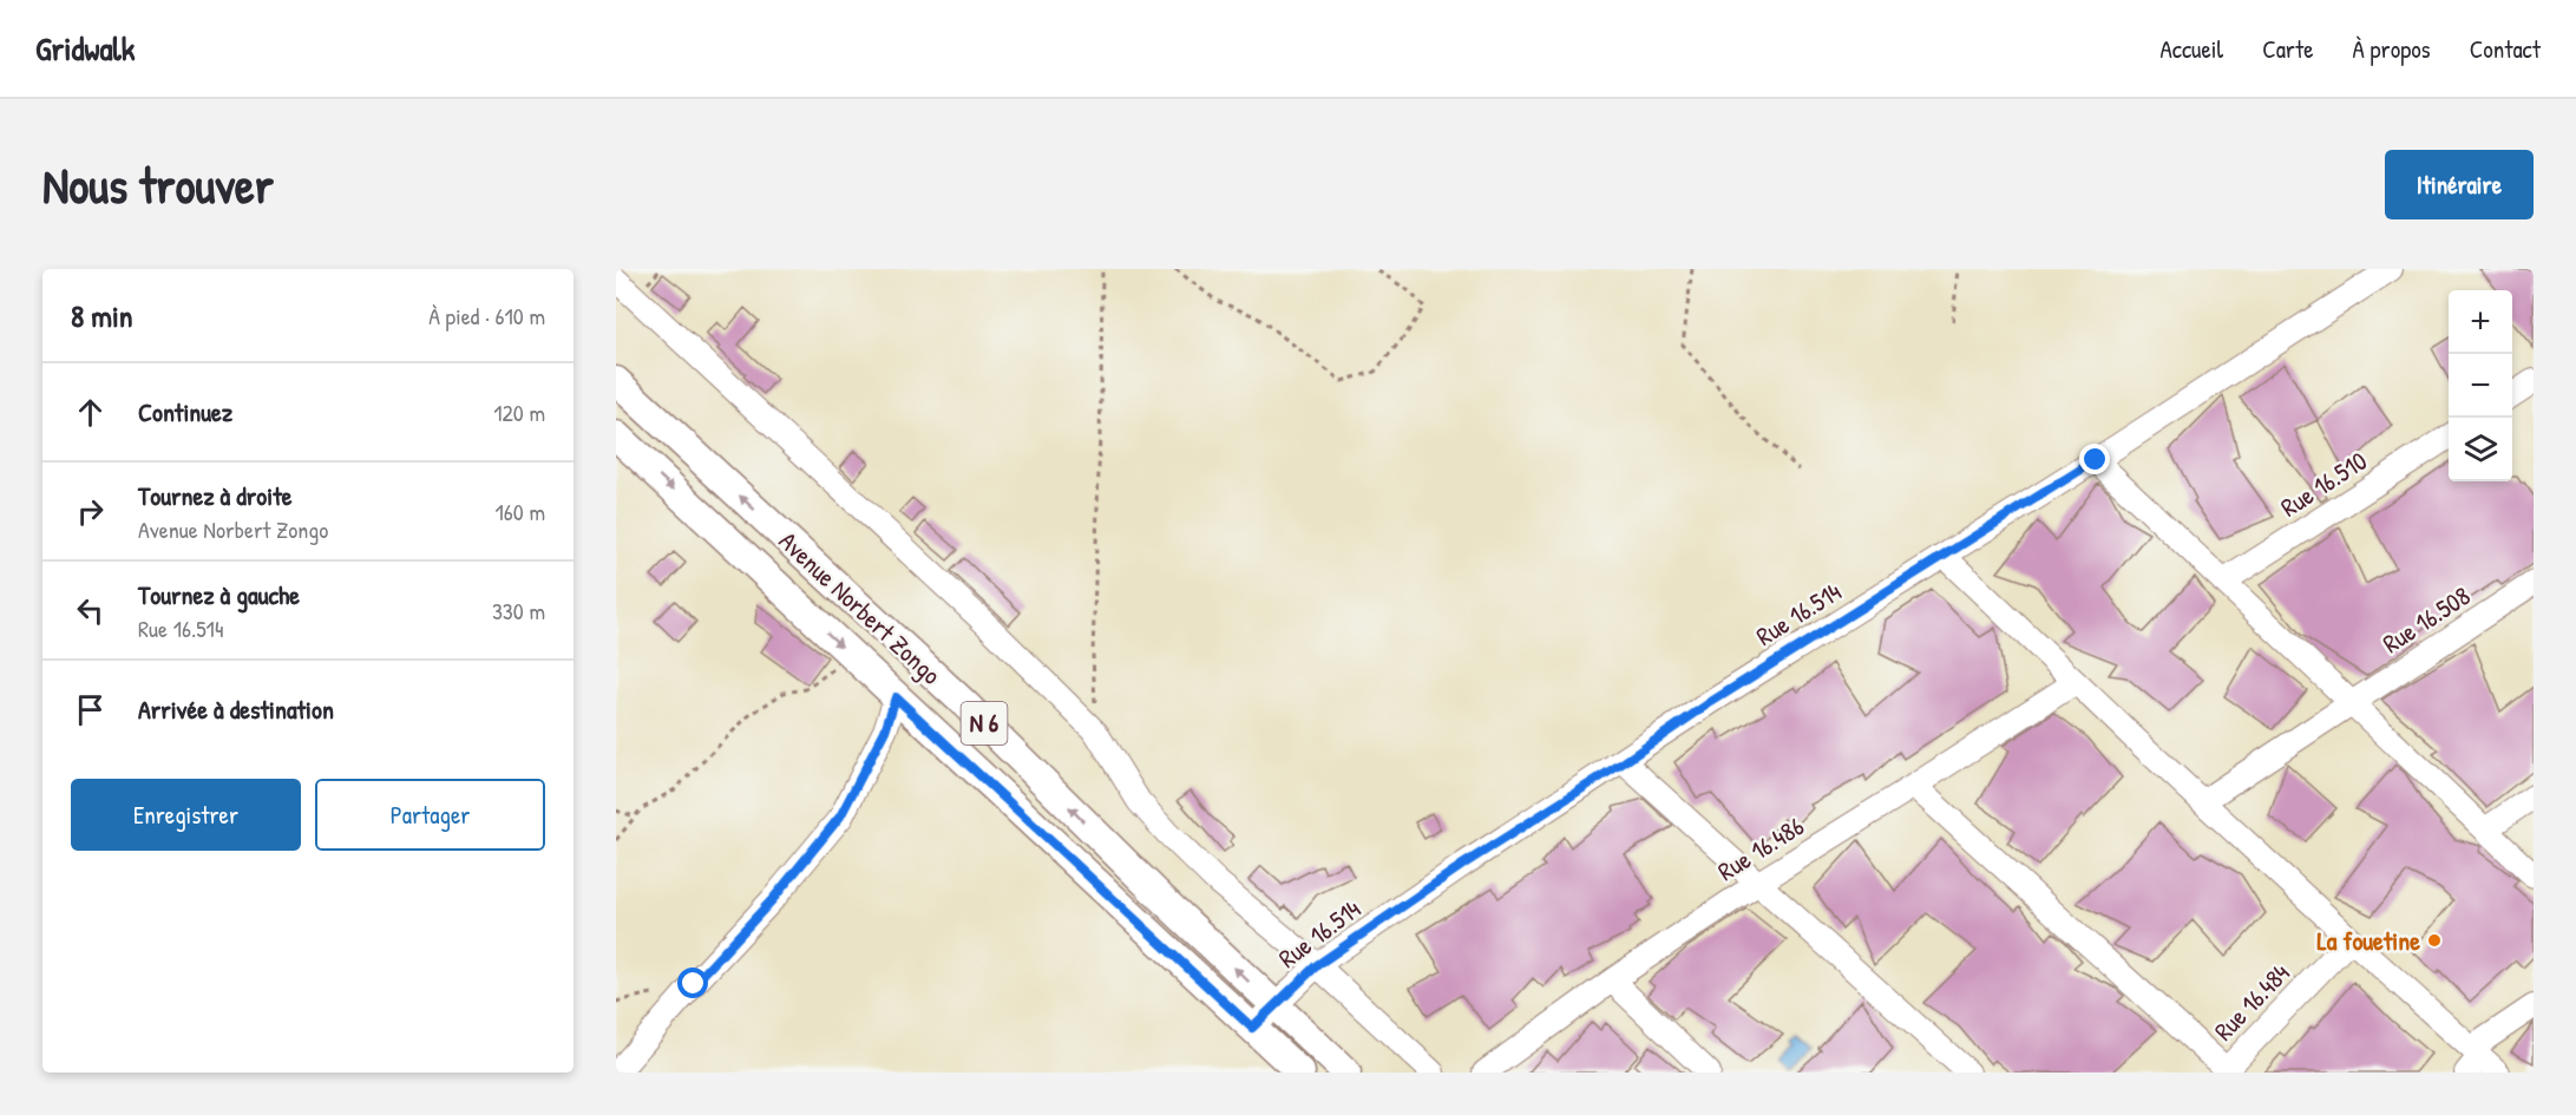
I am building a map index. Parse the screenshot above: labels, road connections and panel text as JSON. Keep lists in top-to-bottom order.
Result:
{
  "streets": {
    "main road": ["Avenue Norbert Zongo", "N 6"],
    "street": [
      "Rue 16.510",
      "Rue 16.514",
      "Rue 16.508",
      "Rue 16.486",
      "Rue 16.484"
    ]
  },
  "crossings": [
    ["Avenue Norbert Zongo", "Rue 16.514"]
  ],
  "places": ["La fouetine"],
  "page": {
    "header": "Gridwalk",
    "nav": [
      "Accueil",
      "Carte",
      "À propos",
      "Contact"
    ],
    "buttons": [
      "Itinéraire",
      ["Enregistrer", "Partager"]
    ],
    "title": "Nous trouver",
    "heading": ["8 min", "À pied · 610 m"],
    "map_buttons": ["+", "−"],
    "list": [
      ["Continuez", "120 m"],
      ["Tournez à droite", "Avenue Norbert Zongo", "160 m"],
      ["Tournez à gauche", "Rue 16.514", "330 m"],
      "Arrivée à destination"
    ]
  }
}
